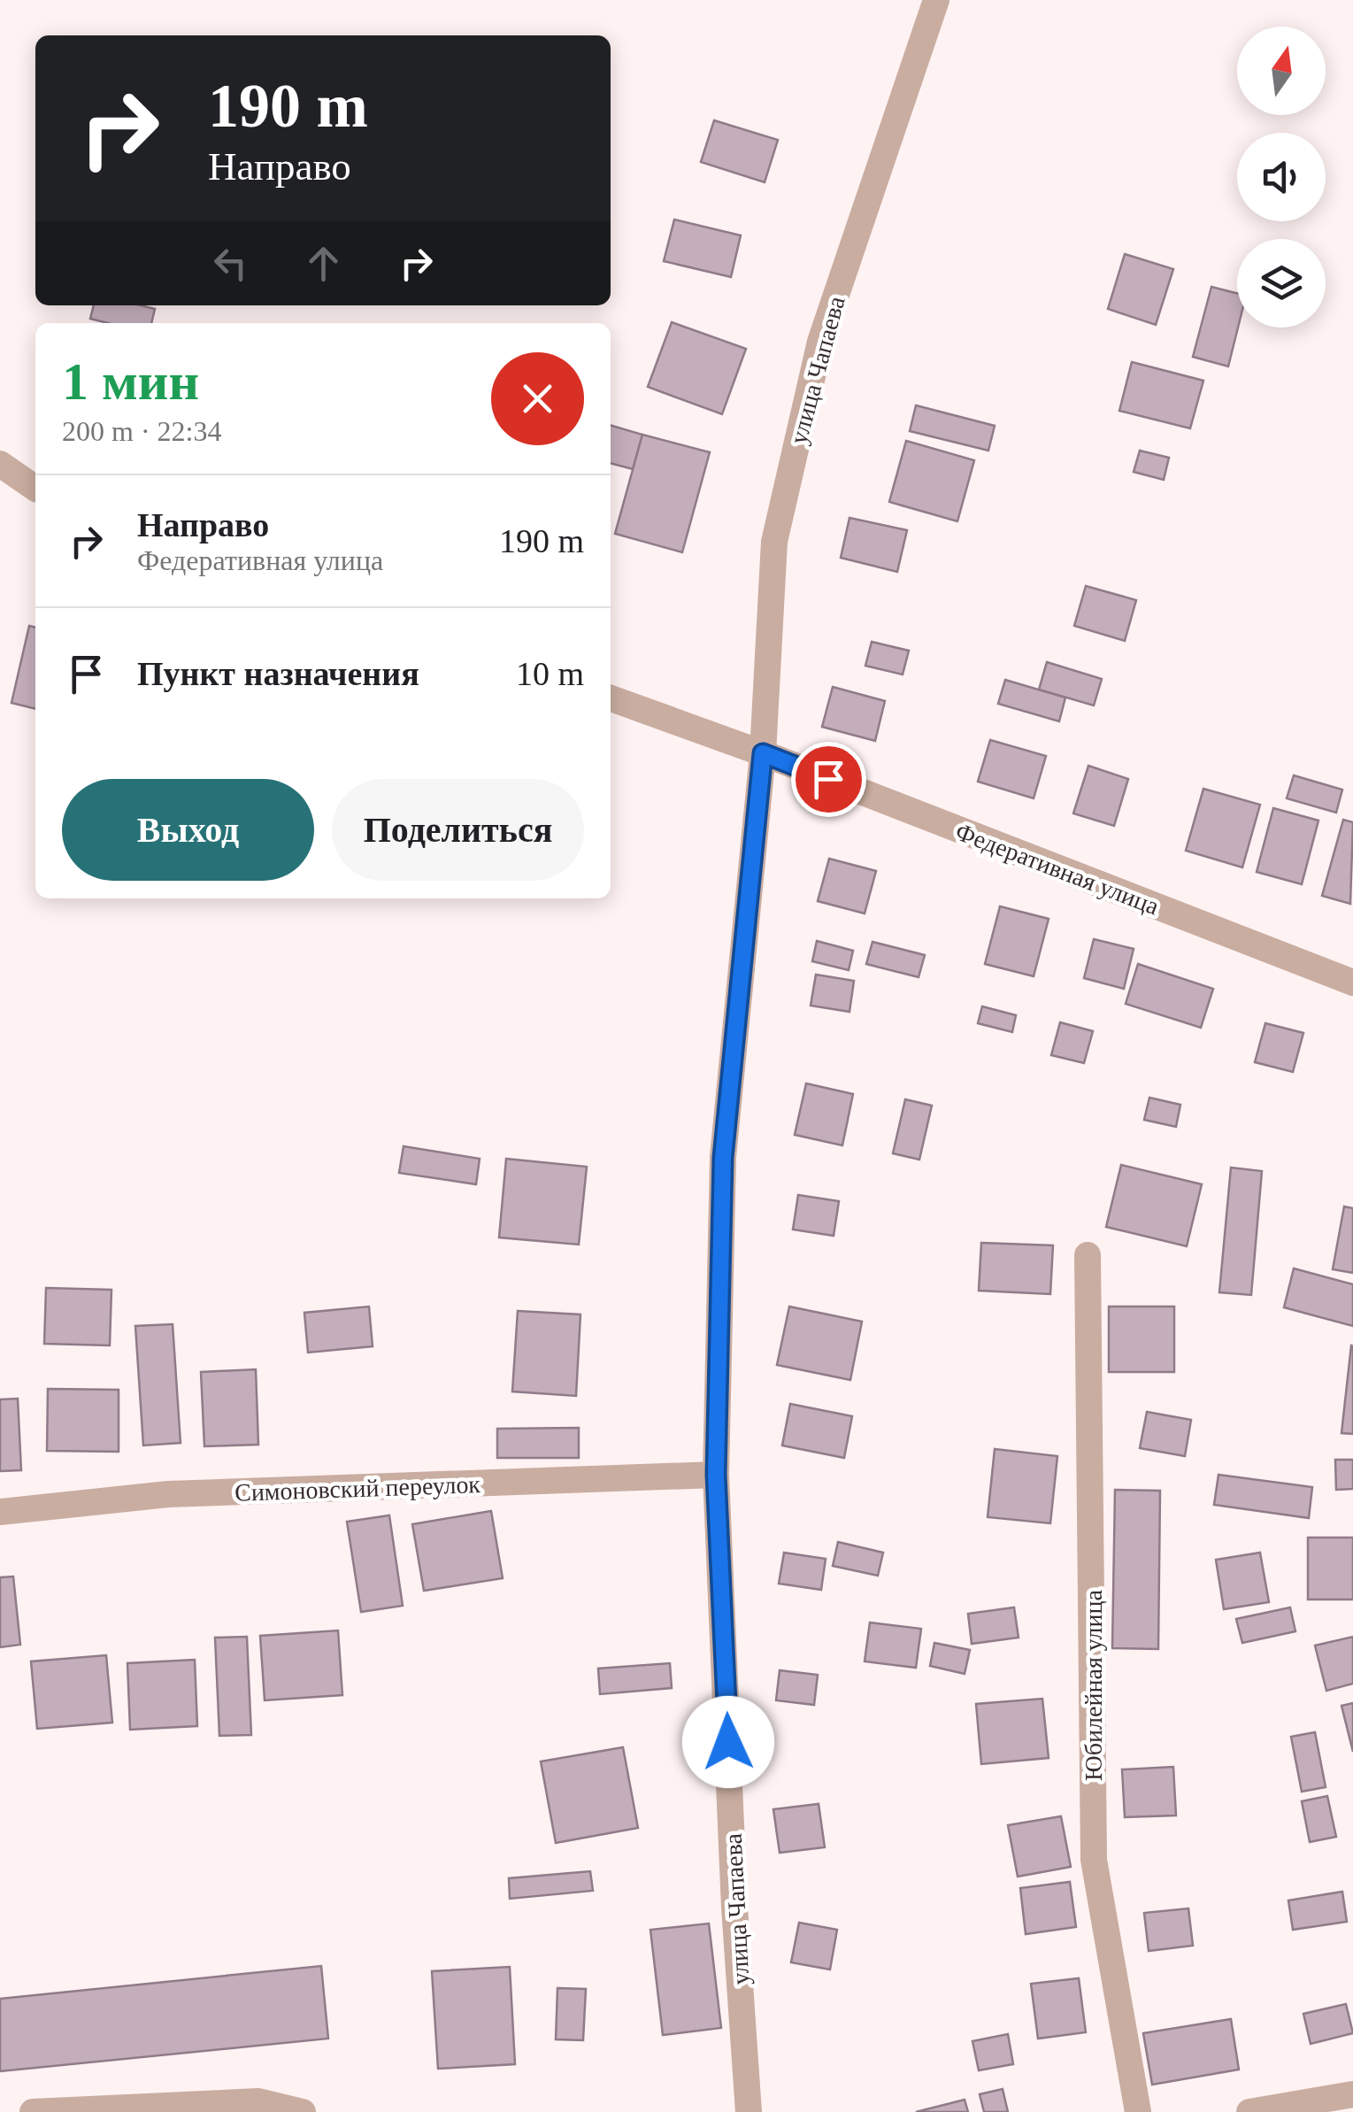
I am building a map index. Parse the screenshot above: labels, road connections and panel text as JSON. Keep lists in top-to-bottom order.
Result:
{
  "streets": {
    "street": [
      "улица Чапаева",
      "Федеративная улица",
      "Симоновский переулок",
      "Юбилейная улица"
    ]
  },
  "crossings": [
    ["улица Чапаева", "Федеративная улица"],
    ["улица Чапаева", "Симоновский переулок"]
  ],
  "north": "top",
  "page": {
    "turn": ["190 m", "Направо"],
    "heading": ["1 мин", "200 m · 22:34"],
    "list": [
      {
        "name": "Направо",
        "note": "Федеративная улица",
        "value": "190 m"
      },
      {
        "name": "Пункт назначения",
        "value": "10 m"
      }
    ],
    "buttons": ["Выход", "Поделиться"]
  }
}
